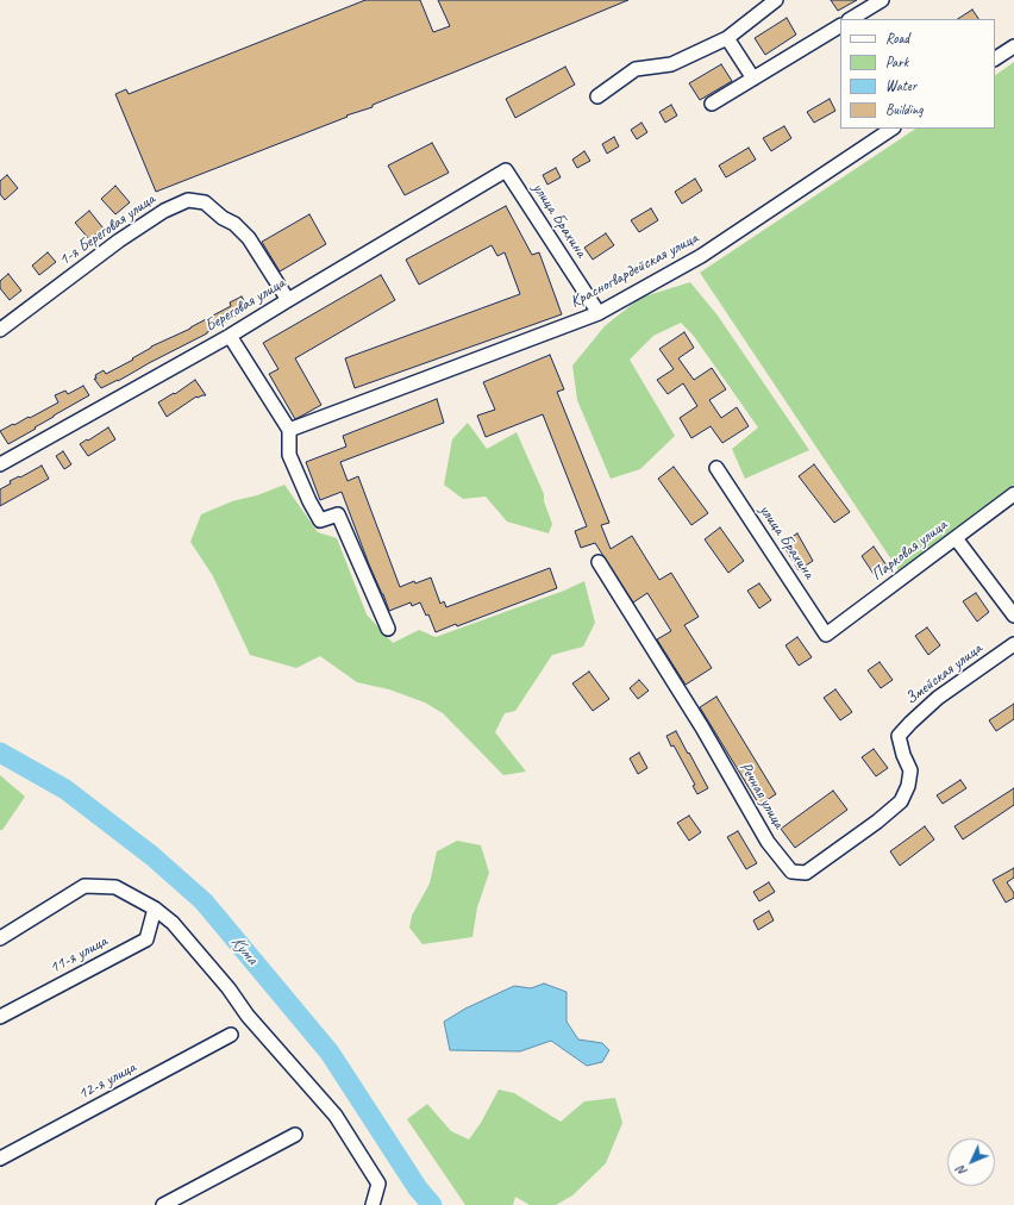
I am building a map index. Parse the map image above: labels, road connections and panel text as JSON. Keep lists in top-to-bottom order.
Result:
{
  "streets": {
    "street": [
      "улица Брахина",
      "1-я Береговая улица",
      "Красногвардейская улица",
      "Береговая улица",
      "Парковая улица",
      "Змейская улица",
      "Речная улица",
      "11-я улица",
      "12-я улица"
    ]
  },
  "crossings": [
    ["улица Брахина", "Красногвардейская улица"],
    ["улица Брахина", "Береговая улица"],
    ["улица Брахина", "Парковая улица"],
    ["1-я Береговая улица", "Береговая улица"],
    ["Змейская улица", "Речная улица"]
  ],
  "water": ["Кума"],
  "legend": [
    "Road",
    "Park",
    "Water",
    "Building"
  ],
  "north": "bottom left"
}
